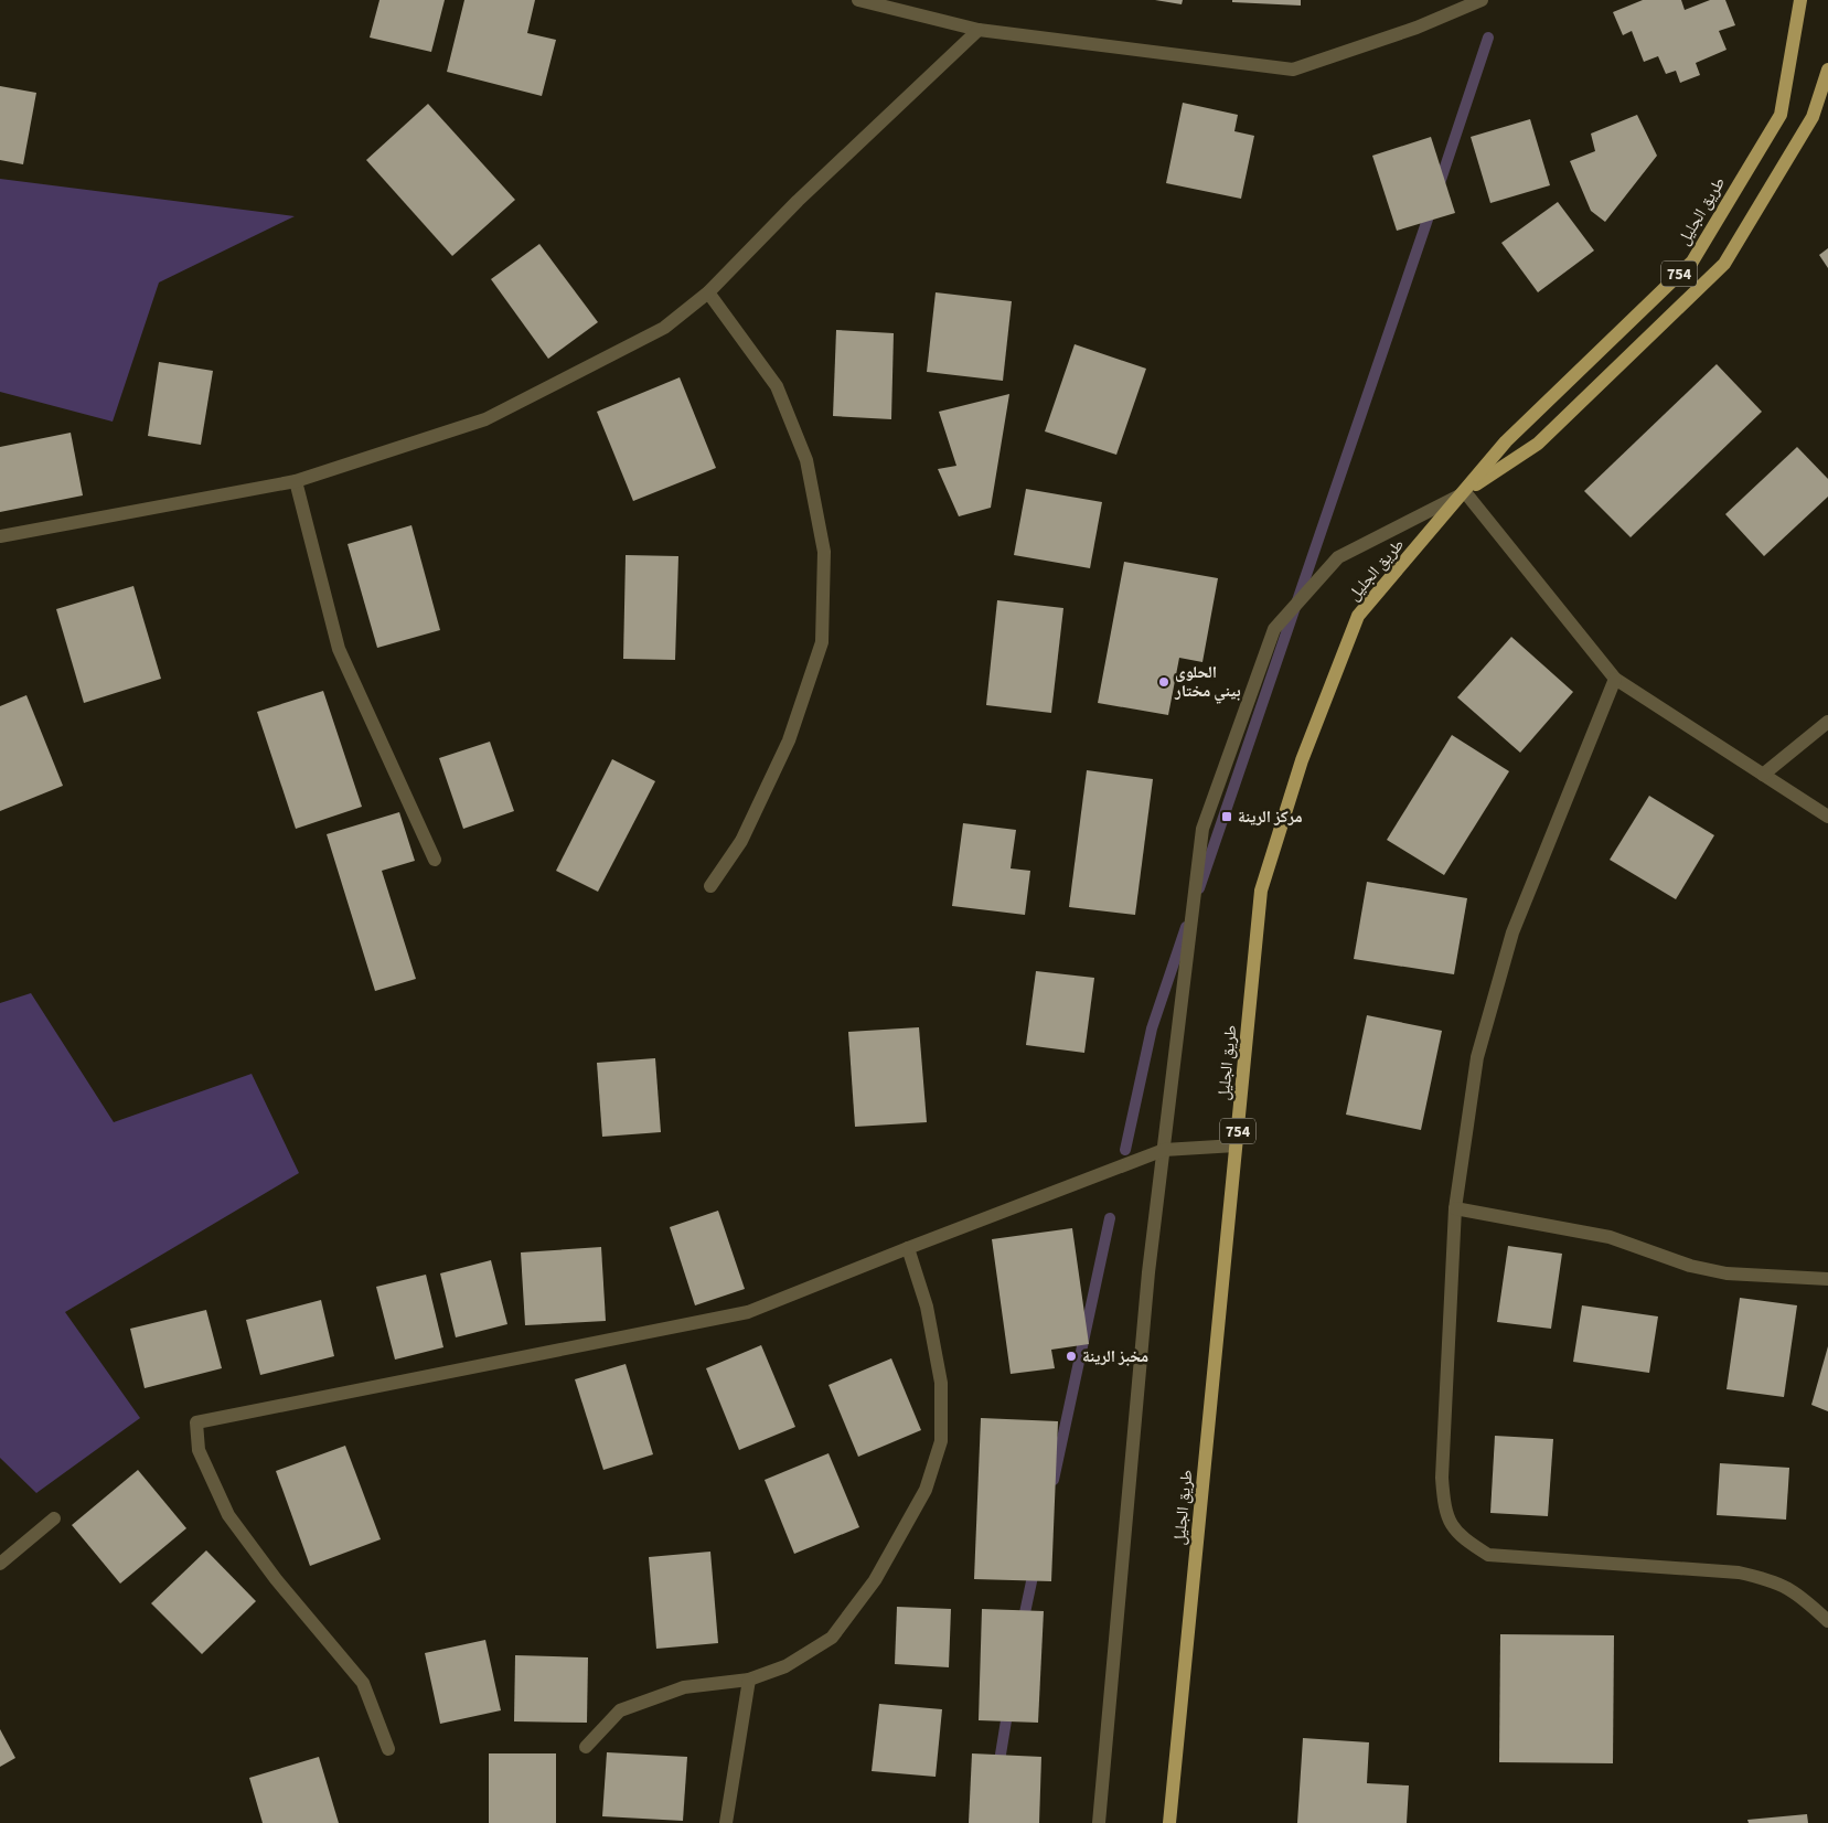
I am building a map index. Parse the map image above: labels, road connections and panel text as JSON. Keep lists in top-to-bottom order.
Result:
{
  "streets": {
    "main road": ["طريق الجليل", "754"]
  },
  "places": {
    "other": ["الحلوى بيني مختار", "مخبز الرينة"],
    "transit": ["مركز الرينة"]
  }
}
